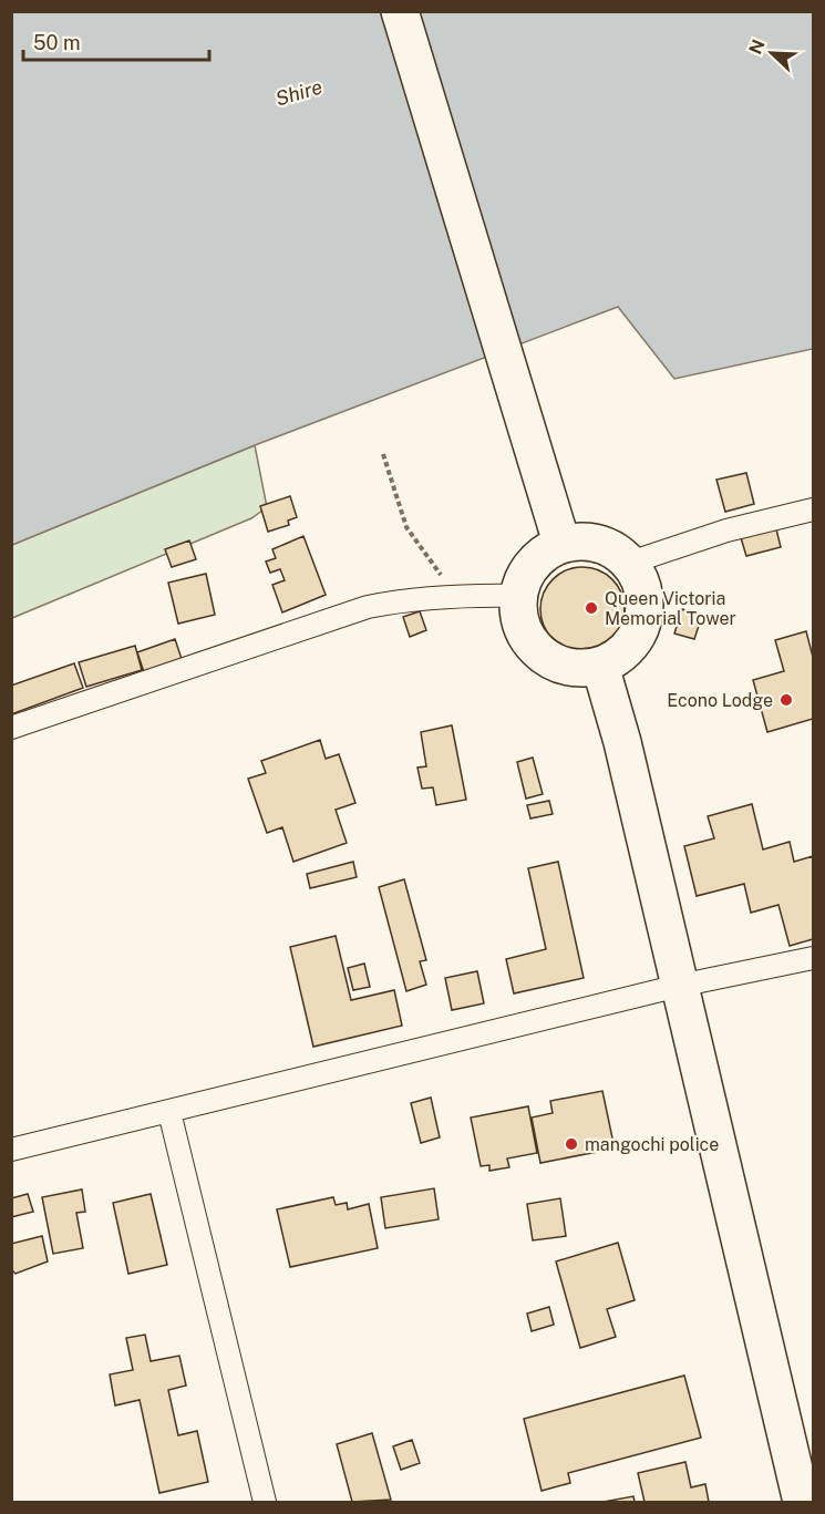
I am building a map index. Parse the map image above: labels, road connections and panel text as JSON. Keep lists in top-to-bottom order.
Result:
{
  "water": ["Shire"],
  "places": ["Queen Victoria Memorial Tower", "Econo Lodge", "mangochi police"],
  "scale_bar": "50 m",
  "north": "top left"
}
